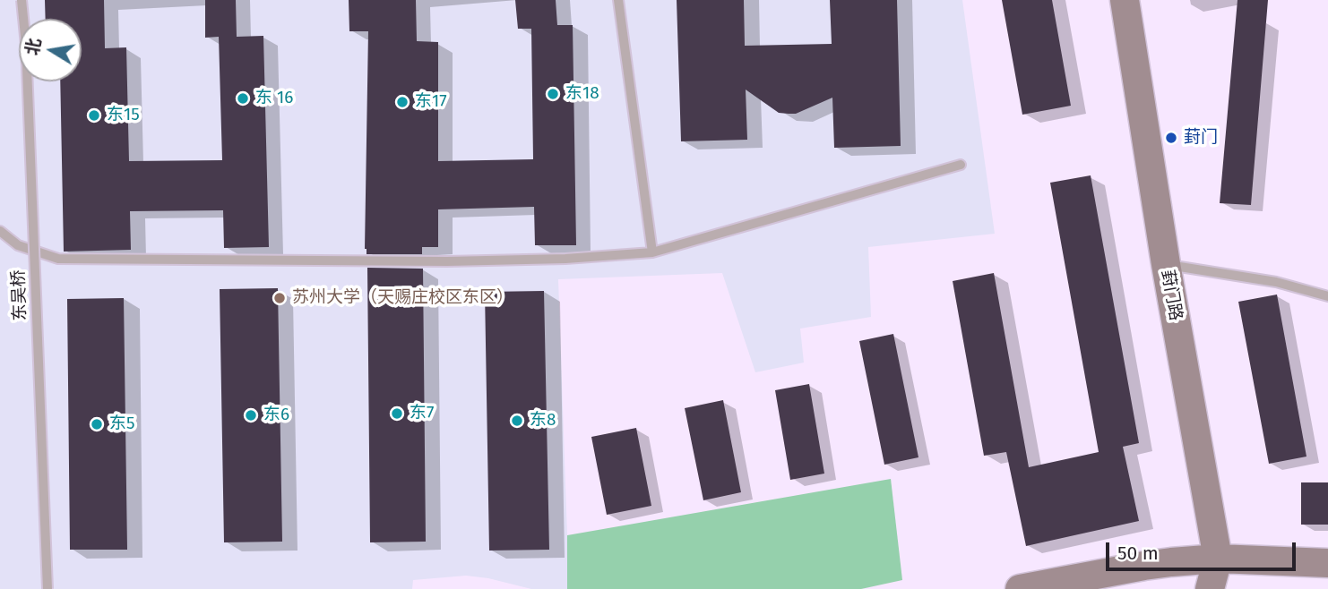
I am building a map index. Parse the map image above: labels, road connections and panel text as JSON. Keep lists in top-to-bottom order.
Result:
{
  "streets": {
    "main road": ["葑门路"],
    "lane": ["东吴桥"]
  },
  "places": [
    "东18",
    "东 16",
    "东17",
    "东15",
    "葑门",
    "苏州大学（天赐庄校区东区）",
    "东7",
    "东6",
    "东8",
    "东5"
  ],
  "scale_bar": "50 m",
  "north": "left"
}
